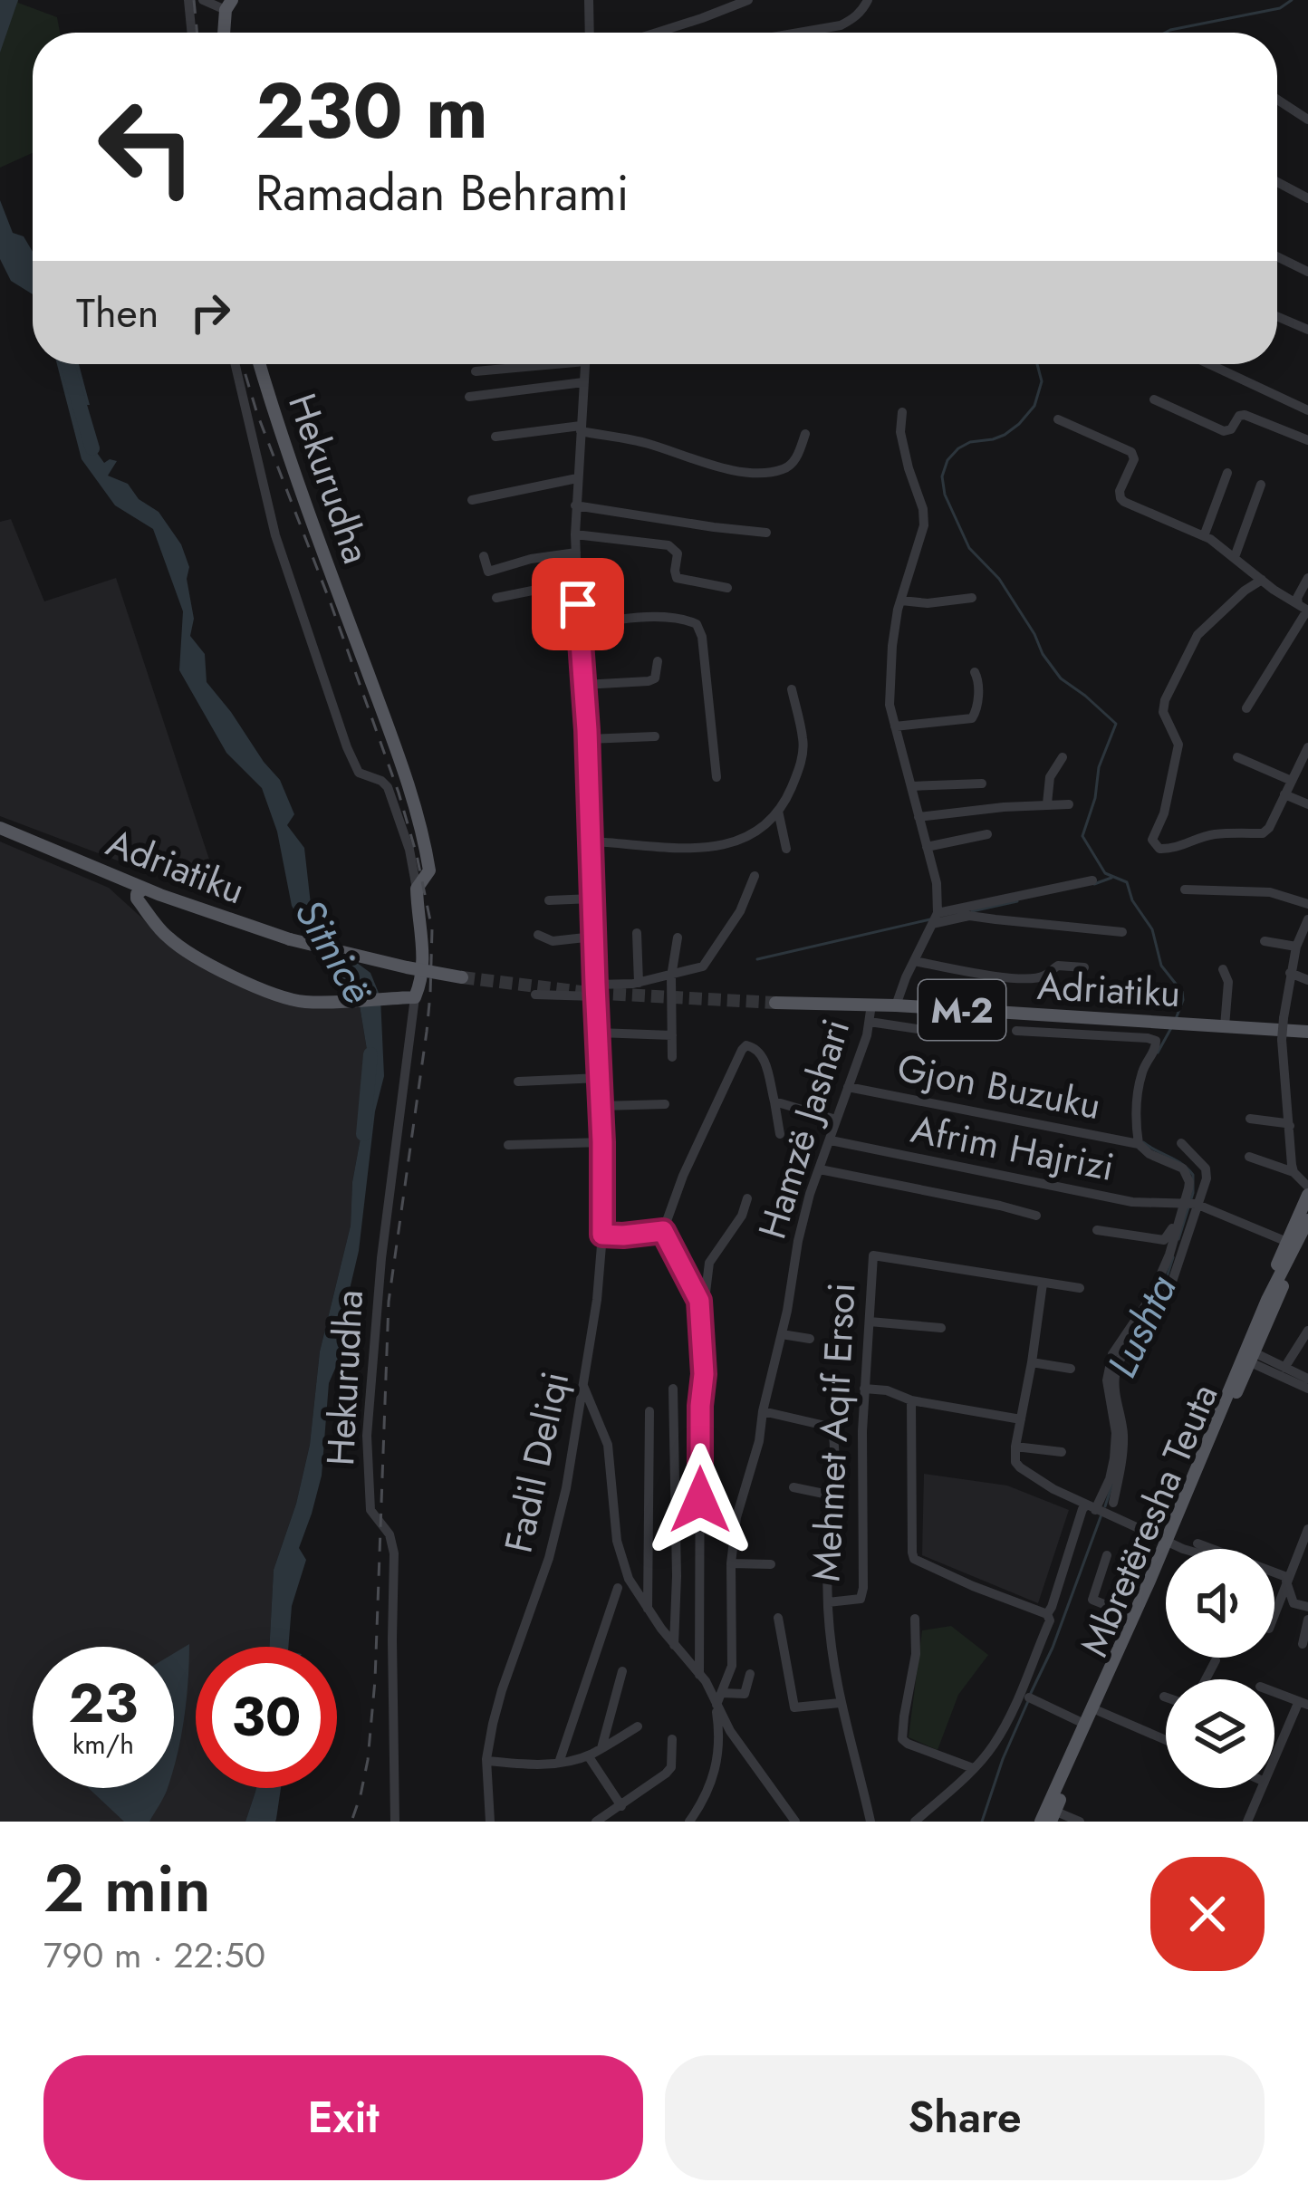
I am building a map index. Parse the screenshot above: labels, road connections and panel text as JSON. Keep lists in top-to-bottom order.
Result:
{
  "streets": {
    "main road": [
      "Hekurudha",
      "Adriatiku",
      "M-2",
      "Mbretëresha Teuta"
    ],
    "street": [
      "Gjon Buzuku",
      "Hamzë Jashari",
      "Afrim Hajrizi",
      "Mehmet Aqif Ersoi",
      "Fadil Deliqi"
    ]
  },
  "crossings": [
    ["Adriatiku", "Hamzë Jashari"],
    ["Gjon Buzuku", "Hamzë Jashari"],
    ["Gjon Buzuku", "Afrim Hajrizi"],
    ["Hamzë Jashari", "Afrim Hajrizi"],
    ["Afrim Hajrizi", "Mbretëresha Teuta"]
  ],
  "water": ["Sitnicë", "Lushta"],
  "page": {
    "turn": ["230 m", "Ramadan Behrami"],
    "then": "Then",
    "speed": "23 km/h",
    "limit": "30",
    "heading": ["2 min", "790 m · 22:50"],
    "buttons": ["Exit", "Share"]
  }
}
